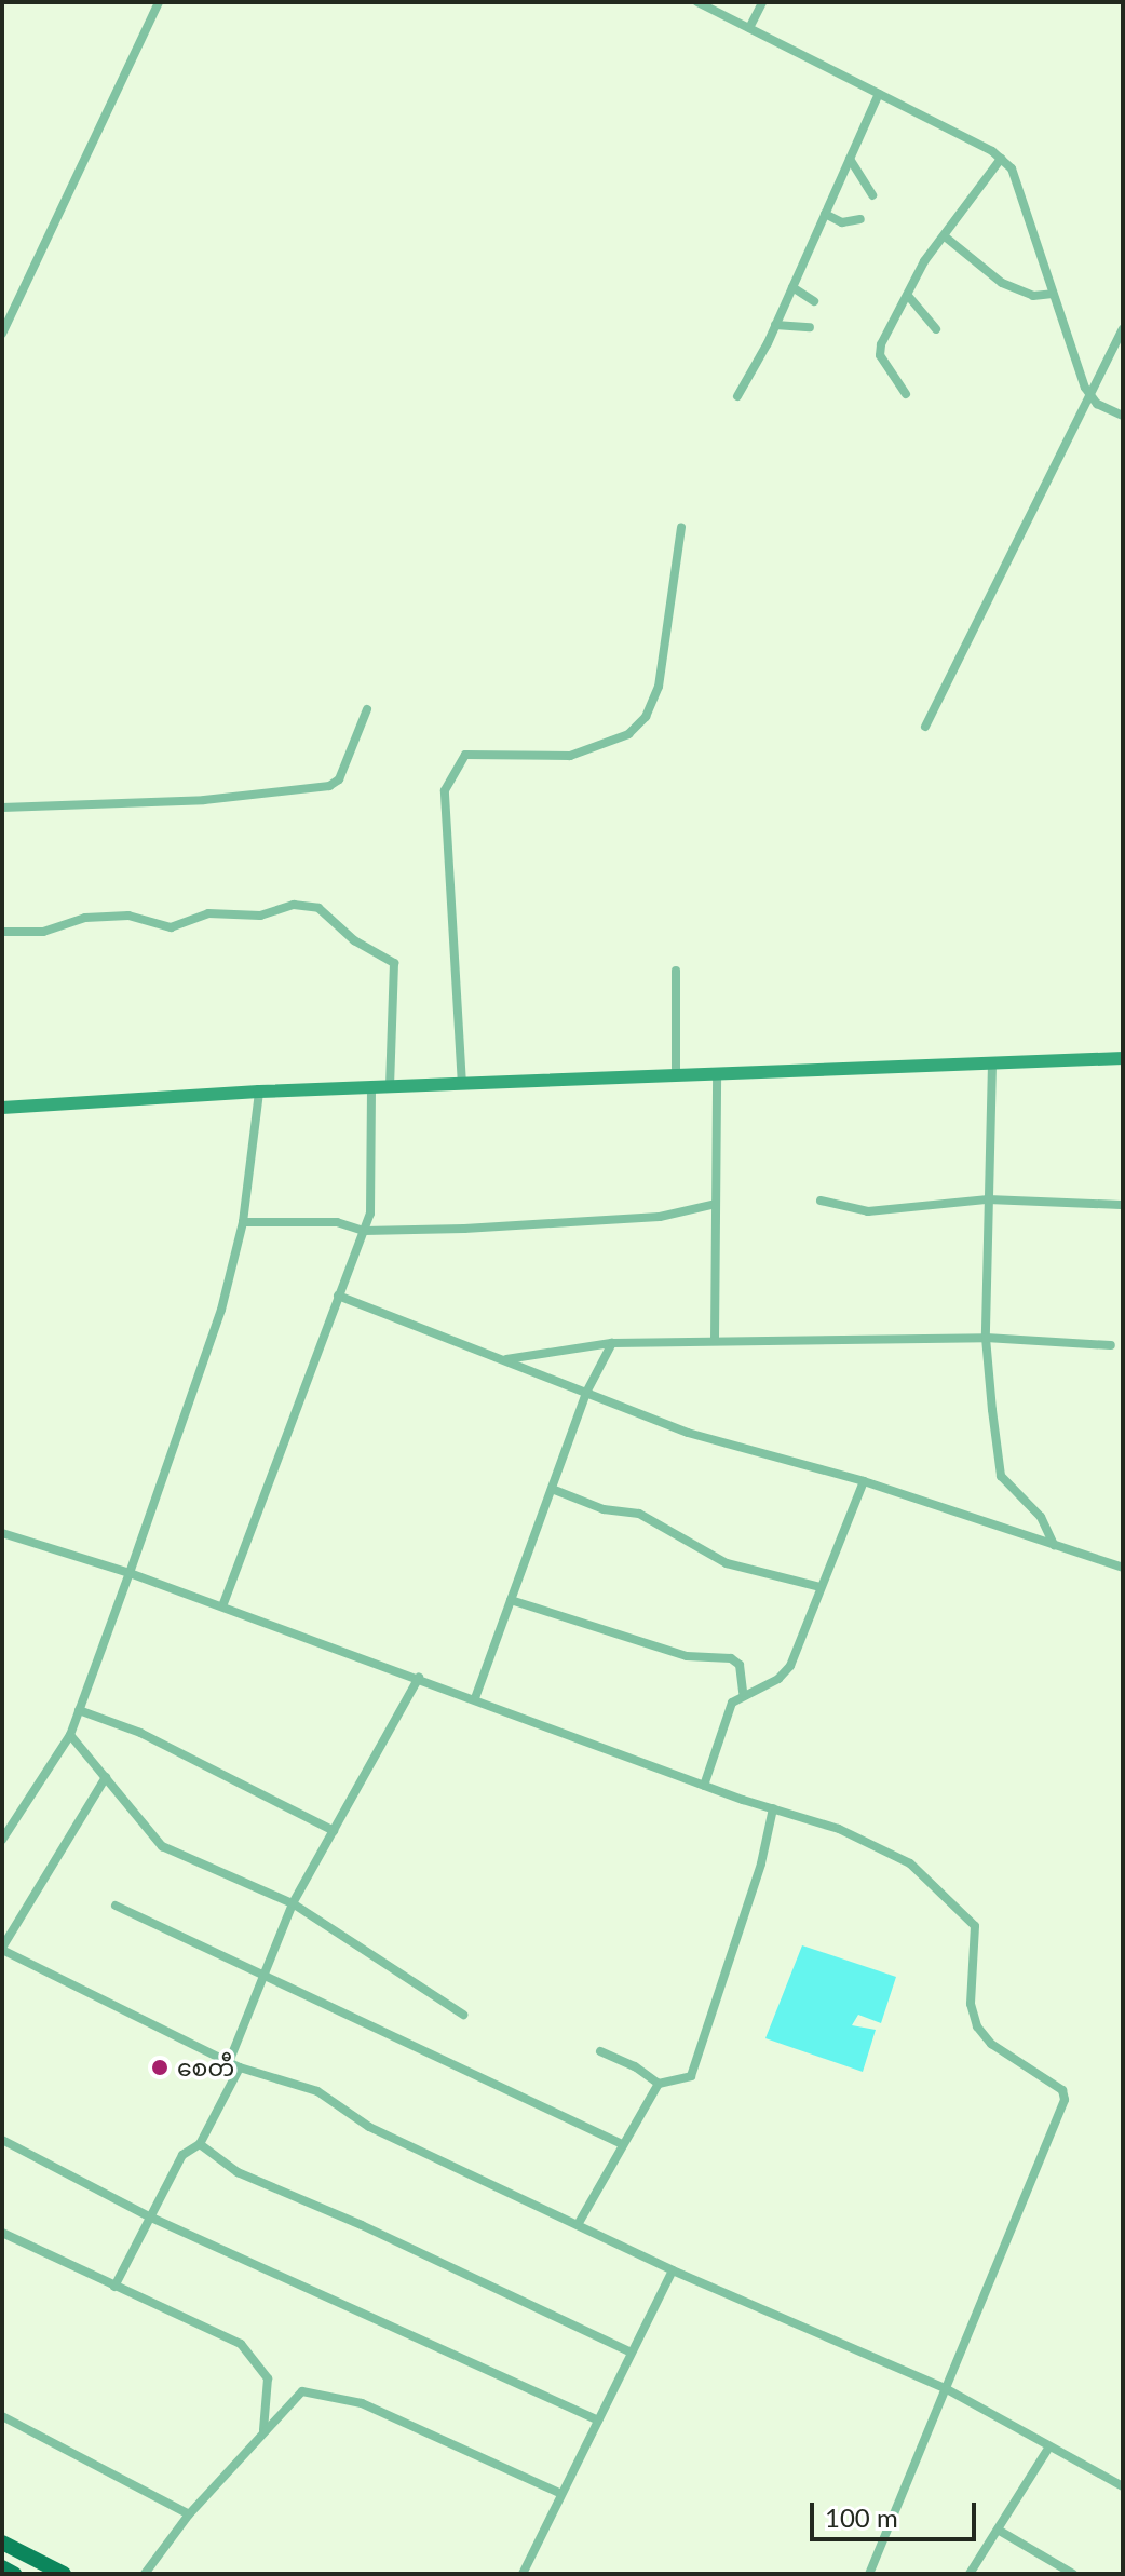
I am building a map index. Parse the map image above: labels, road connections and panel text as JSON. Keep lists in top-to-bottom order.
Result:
{
  "places": ["စေတီ"],
  "scale_bar": "100 m"
}
